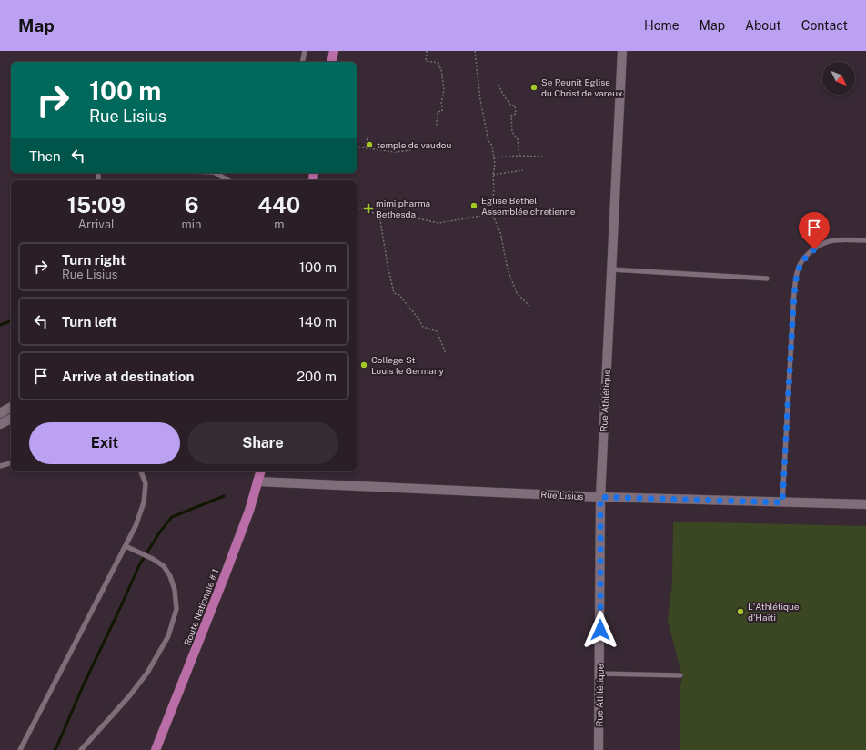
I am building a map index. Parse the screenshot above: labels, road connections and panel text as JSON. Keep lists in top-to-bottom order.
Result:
{
  "streets": {
    "main road": ["Route Nationale # 1"],
    "street": ["Rue Athlétique", "Rue Lisius"]
  },
  "crossings": [
    ["Rue Athlétique", "Rue Lisius"],
    ["Rue Lisius", "Route Nationale # 1"]
  ],
  "places": {
    "other": [
      "Se Reunit Eglise du Christ de vareux",
      "temple de vaudou",
      "Eglise Bethel Assemblée chretienne",
      "College St Louis le Germany",
      "L'Athlétique d'Haïti"
    ],
    "health": ["mimi pharma Bethesda"]
  },
  "north": "bottom right",
  "page": {
    "header": "Map",
    "nav": [
      "Home",
      "Map",
      "About",
      "Contact"
    ],
    "turn": ["100 m", "Rue Lisius"],
    "then": "Then",
    "eta": [
      "15:09",
      "Arrival",
      "6",
      "min",
      "440",
      "m"
    ],
    "list": [
      {
        "name": "Turn right",
        "note": "Rue Lisius",
        "value": "100 m"
      },
      {
        "name": "Turn left",
        "value": "140 m"
      },
      {
        "name": "Arrive at destination",
        "value": "200 m"
      }
    ],
    "buttons": ["Exit", "Share"]
  }
}
